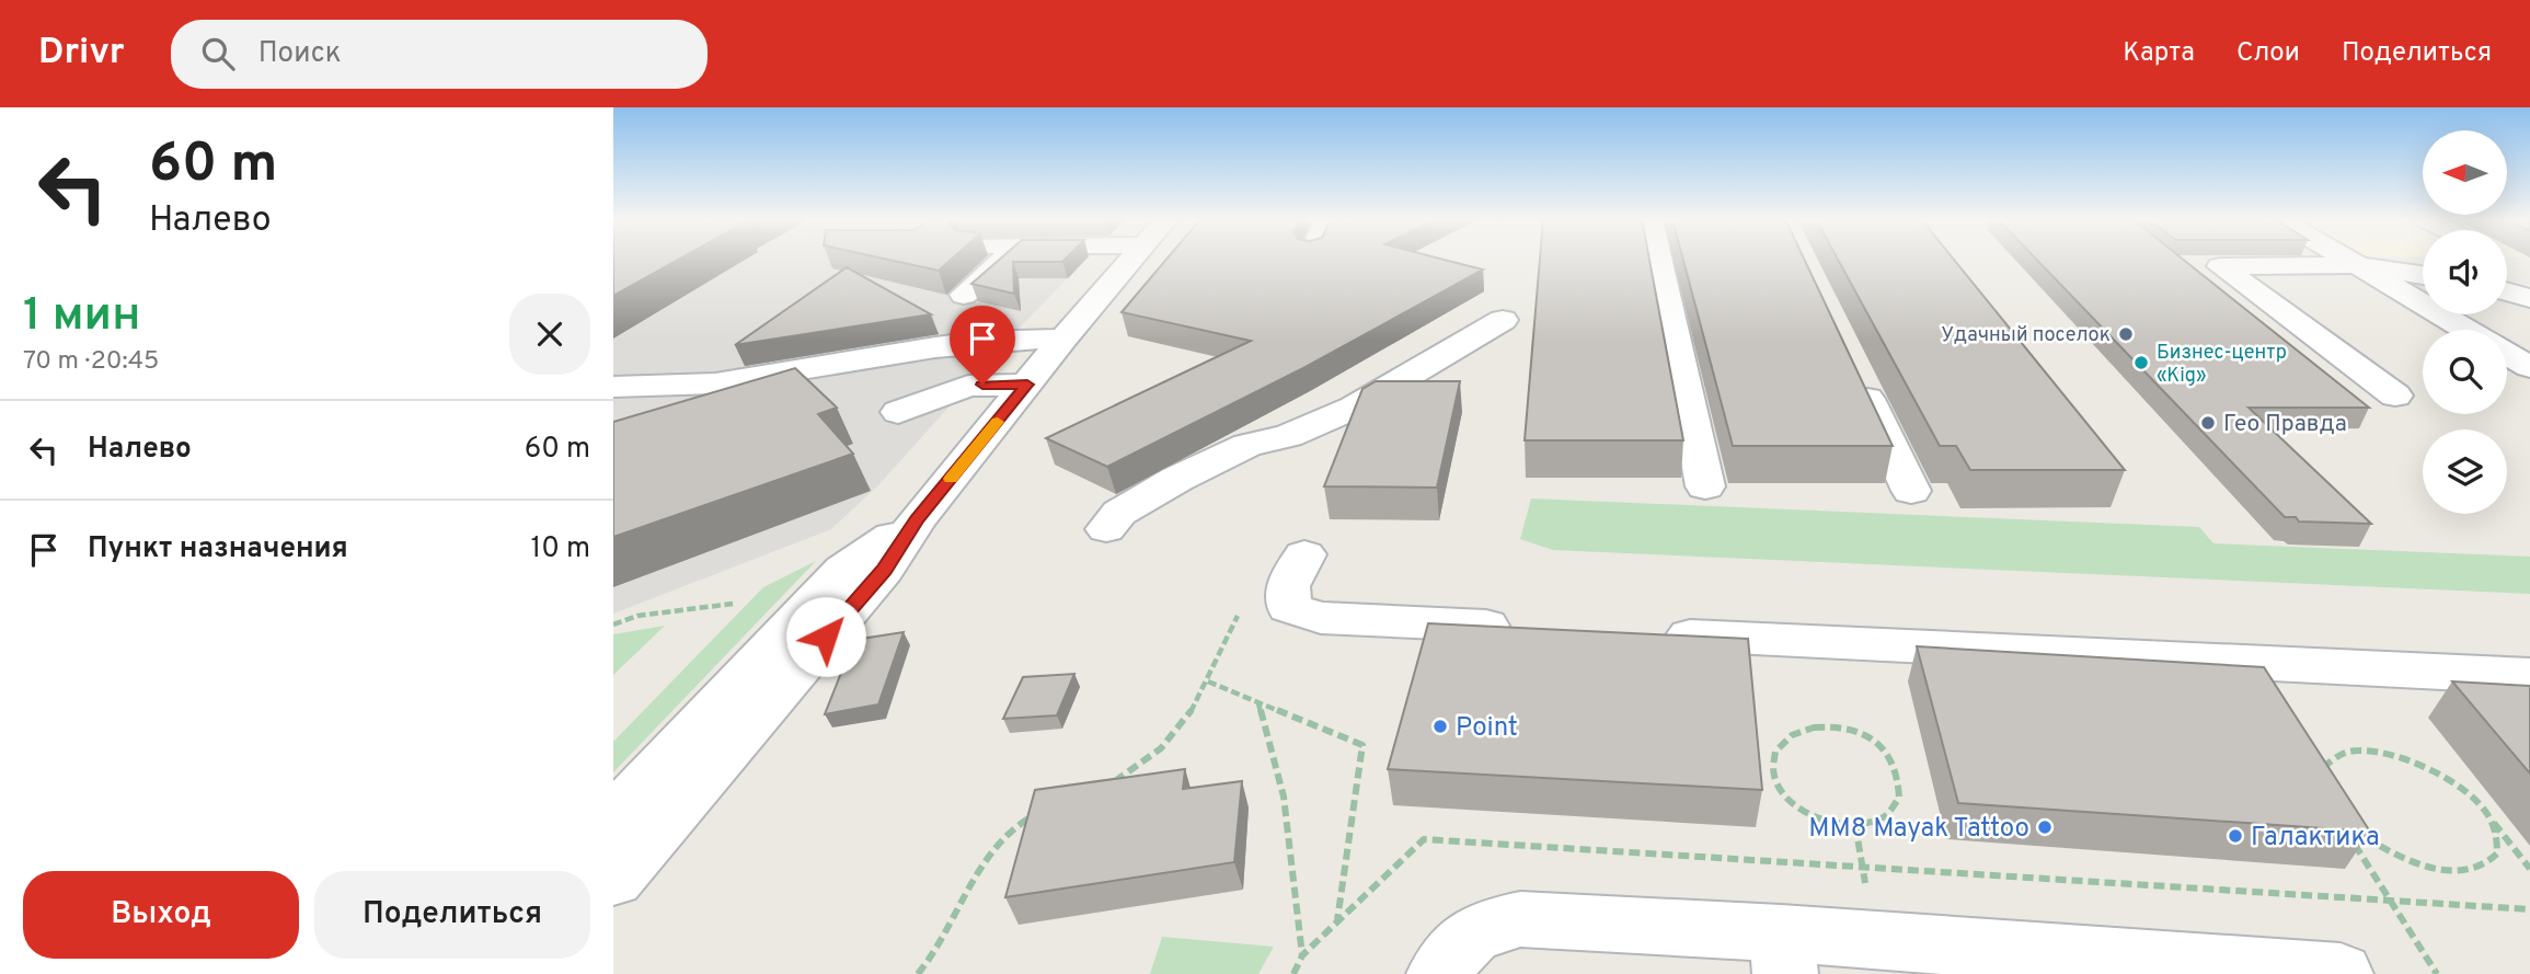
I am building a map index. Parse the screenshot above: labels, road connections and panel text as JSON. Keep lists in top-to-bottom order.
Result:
{
  "places": [
    "Удачный поселок",
    "Бизнес-центр «Kig»",
    "Гео Правда",
    "Point",
    "MM8 Mayak Tattoo",
    "Галактика"
  ],
  "north": "left",
  "page": {
    "header": "Drivr",
    "search": "Поиск",
    "nav": ["Карта", "Слои", "Поделиться"],
    "turn": ["60 m", "Налево"],
    "heading": ["1 мин", "70 m · 20:45"],
    "list": [
      {
        "name": "Налево",
        "value": "60 m"
      },
      {
        "name": "Пункт назначения",
        "value": "10 m"
      }
    ],
    "buttons": ["Выход", "Поделиться"]
  }
}
